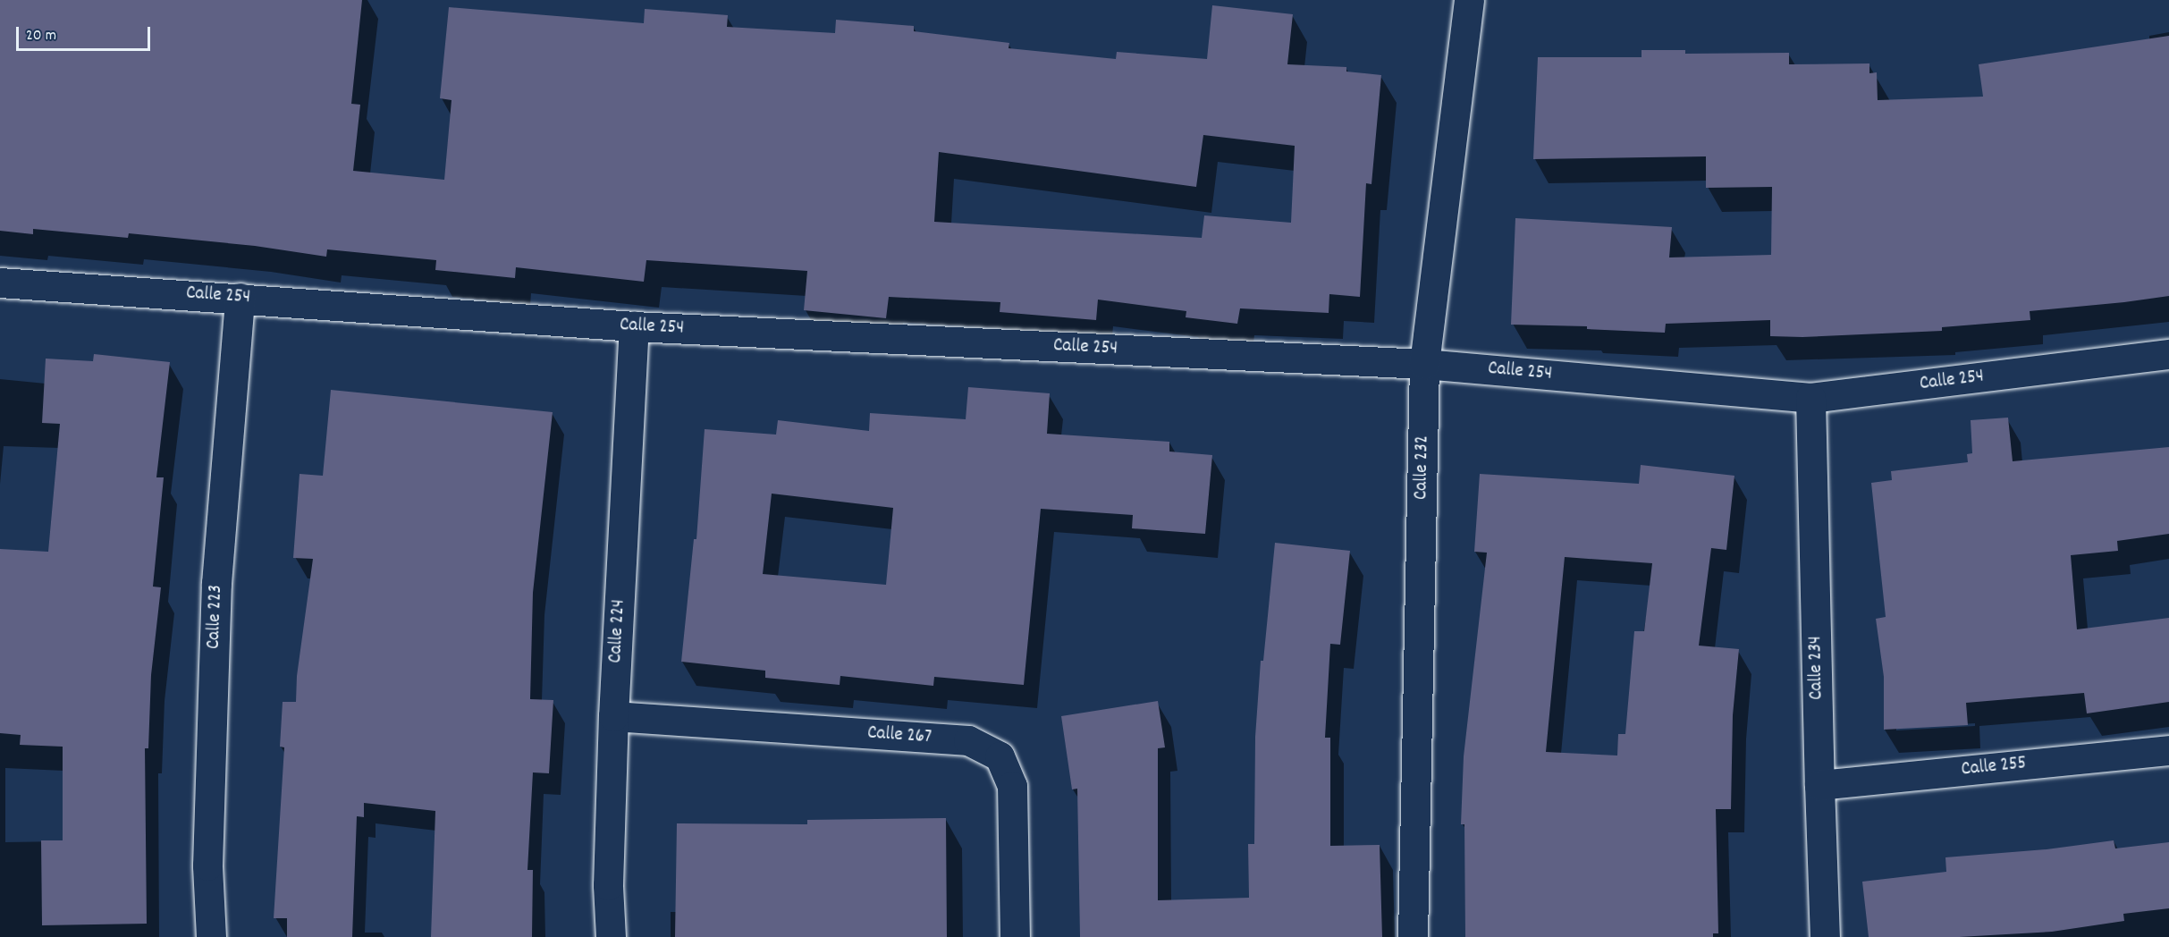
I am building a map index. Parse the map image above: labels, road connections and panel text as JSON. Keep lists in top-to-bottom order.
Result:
{
  "streets": {
    "street": [
      "Calle 254",
      "Calle 232",
      "Calle 223",
      "Calle 224",
      "Calle 234",
      "Calle 267",
      "Calle 255"
    ]
  },
  "crossings": [
    ["Calle 254", "Calle 232"],
    ["Calle 254", "Calle 223"],
    ["Calle 254", "Calle 224"],
    ["Calle 254", "Calle 234"],
    ["Calle 224", "Calle 267"],
    ["Calle 234", "Calle 255"]
  ],
  "scale_bar": "20 m"
}
